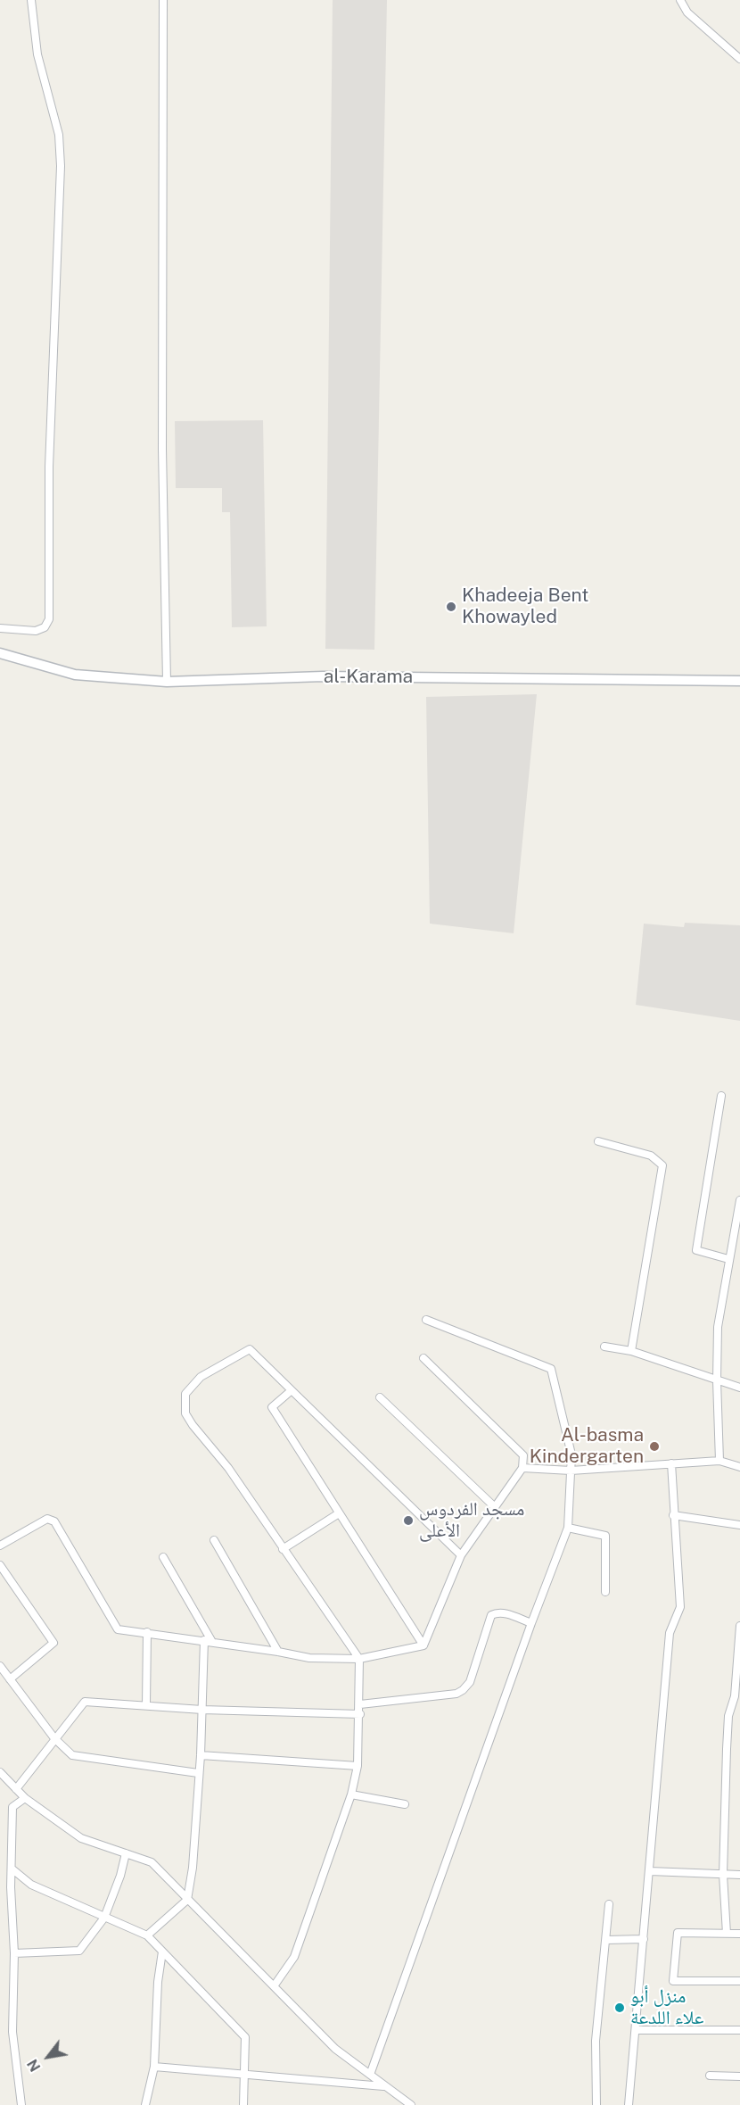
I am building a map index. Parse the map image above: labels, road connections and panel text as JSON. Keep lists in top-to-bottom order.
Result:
{
  "streets": {
    "main road": ["al-Karama"]
  },
  "places": [
    "Khadeeja Bent Khowayled",
    "Al-basma Kindergarten",
    "مسجد الفردوس الأعلى",
    "منزل أبو علاء اللدعة"
  ],
  "north": "bottom left"
}
